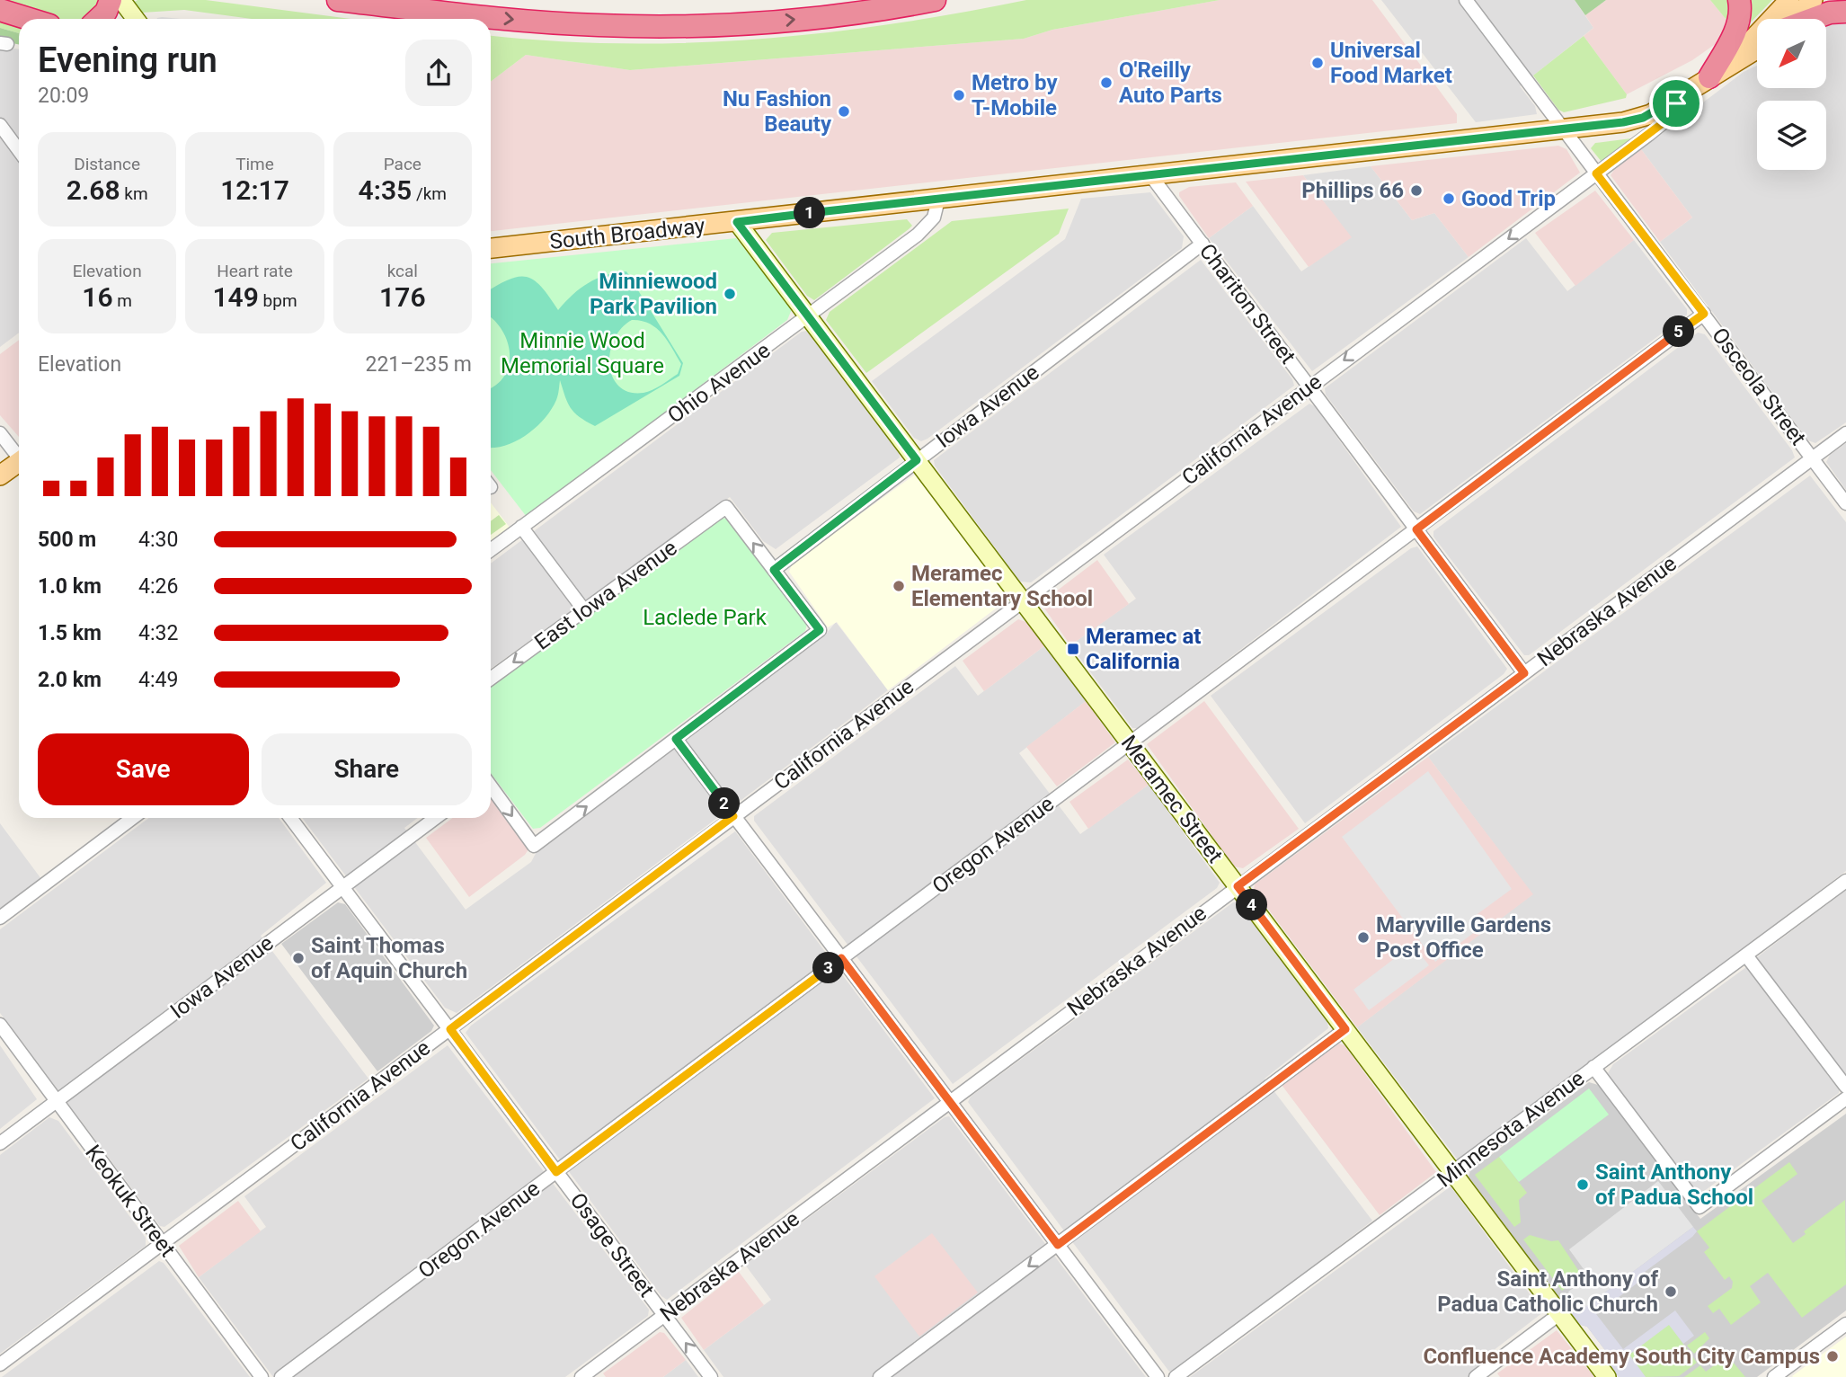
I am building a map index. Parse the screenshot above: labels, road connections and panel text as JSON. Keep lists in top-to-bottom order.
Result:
{
  "streets": {
    "main road": ["South Broadway"],
    "street": [
      "Chariton Street",
      "Ohio Avenue",
      "Osceola Street",
      "Iowa Avenue",
      "California Avenue",
      "East Iowa Avenue",
      "Nebraska Avenue",
      "Meramec Street",
      "Oregon Avenue",
      "Minnesota Avenue",
      "Keokuk Street",
      "Osage Street"
    ]
  },
  "crossings": [
    ["South Broadway", "Chariton Street"],
    ["South Broadway", "Ohio Avenue"],
    ["South Broadway", "Osceola Street"],
    ["South Broadway", "California Avenue"],
    ["South Broadway", "Meramec Street"],
    ["Chariton Street", "Iowa Avenue"],
    ["Chariton Street", "California Avenue"],
    ["Chariton Street", "Nebraska Avenue"],
    ["Chariton Street", "Oregon Avenue"],
    ["Ohio Avenue", "Meramec Street"],
    ["Osceola Street", "California Avenue"],
    ["Osceola Street", "Nebraska Avenue"],
    ["Osceola Street", "Oregon Avenue"],
    ["Iowa Avenue", "East Iowa Avenue"],
    ["Iowa Avenue", "Meramec Street"],
    ["Iowa Avenue", "Keokuk Street"],
    ["Iowa Avenue", "Osage Street"],
    ["California Avenue", "Meramec Street"],
    ["California Avenue", "Keokuk Street"],
    ["California Avenue", "Osage Street"],
    ["Nebraska Avenue", "Meramec Street"],
    ["Nebraska Avenue", "Osage Street"],
    ["Meramec Street", "Oregon Avenue"],
    ["Meramec Street", "Minnesota Avenue"],
    ["Oregon Avenue", "Osage Street"]
  ],
  "one_way": ["East Iowa Avenue"],
  "parks": ["Minnie Wood Memorial Square", "Laclede Park"],
  "places": {
    "other": [
      "Universal Food Market",
      "O'Reilly Auto Parts",
      "Metro by T-Mobile",
      "Nu Fashion Beauty",
      "Phillips 66",
      "Good Trip",
      "Minniewood Park Pavilion",
      "Meramec Elementary School",
      "Maryville Gardens Post Office",
      "Saint Thomas of Aquin Church",
      "Saint Anthony of Padua School",
      "Saint Anthony of Padua Catholic Church",
      "Confluence Academy South City Campus"
    ],
    "transit": ["Meramec at California"]
  },
  "north": "bottom left",
  "page": {
    "heading": ["Evening run", "20:09"],
    "stats": [
      ["Distance", "2.68 km"],
      ["Time", "12:17"],
      ["Pace", "4:35 /km"],
      ["Elevation", "16 m"],
      ["Heart rate", "149 bpm"],
      ["kcal", "176"]
    ],
    "pins": [
      "1",
      "5",
      "2",
      "4",
      "3"
    ],
    "chart": ["Elevation", "221–235 m"],
    "list": [
      {
        "name": "500 m",
        "note": "4:30"
      },
      {
        "name": "1.0 km",
        "note": "4:26"
      },
      {
        "name": "1.5 km",
        "note": "4:32"
      },
      {
        "name": "2.0 km",
        "note": "4:49"
      }
    ],
    "buttons": ["Save", "Share"]
  }
}
